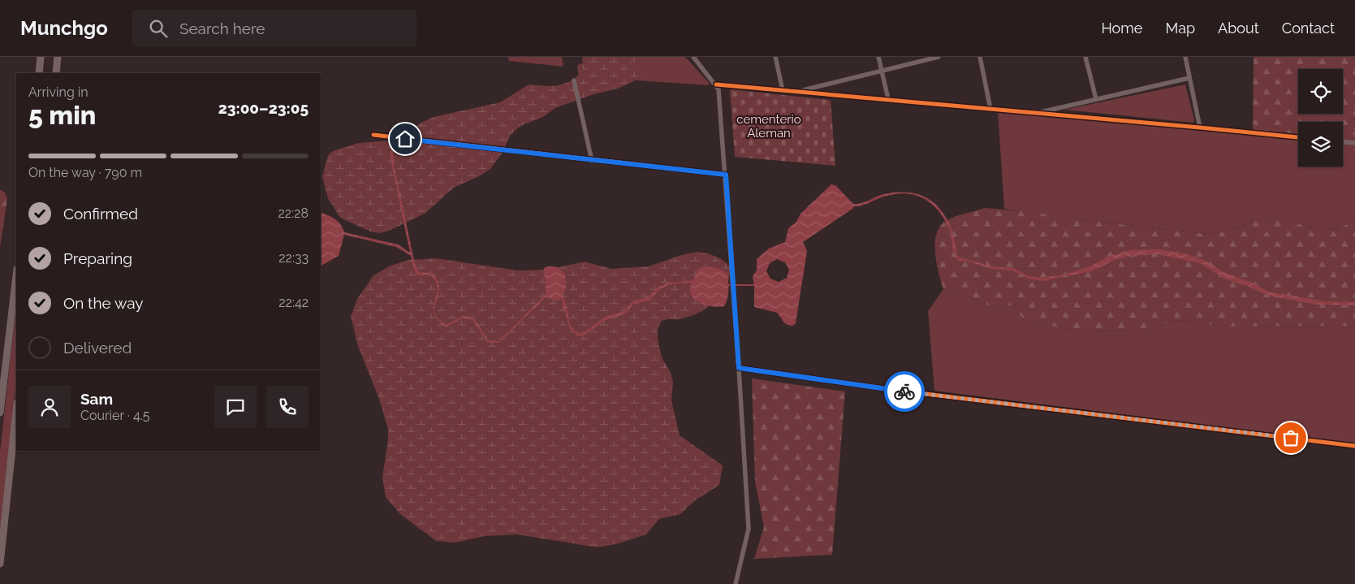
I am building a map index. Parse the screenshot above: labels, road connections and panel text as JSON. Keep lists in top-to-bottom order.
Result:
{
  "parks": ["cementerio Aleman"],
  "page": {
    "header": "Munchgo",
    "search": "Search here",
    "nav": [
      "Home",
      "Map",
      "About",
      "Contact"
    ],
    "heading": ["5 min", "Arriving in", "23:00–23:05"],
    "panel": ["Sam", "Courier · 4.5"],
    "bar": "On the way · 790 m",
    "list": [
      ["Confirmed", "22:28"],
      ["Preparing", "22:33"],
      ["On the way", "22:42"],
      "Delivered"
    ]
  }
}
